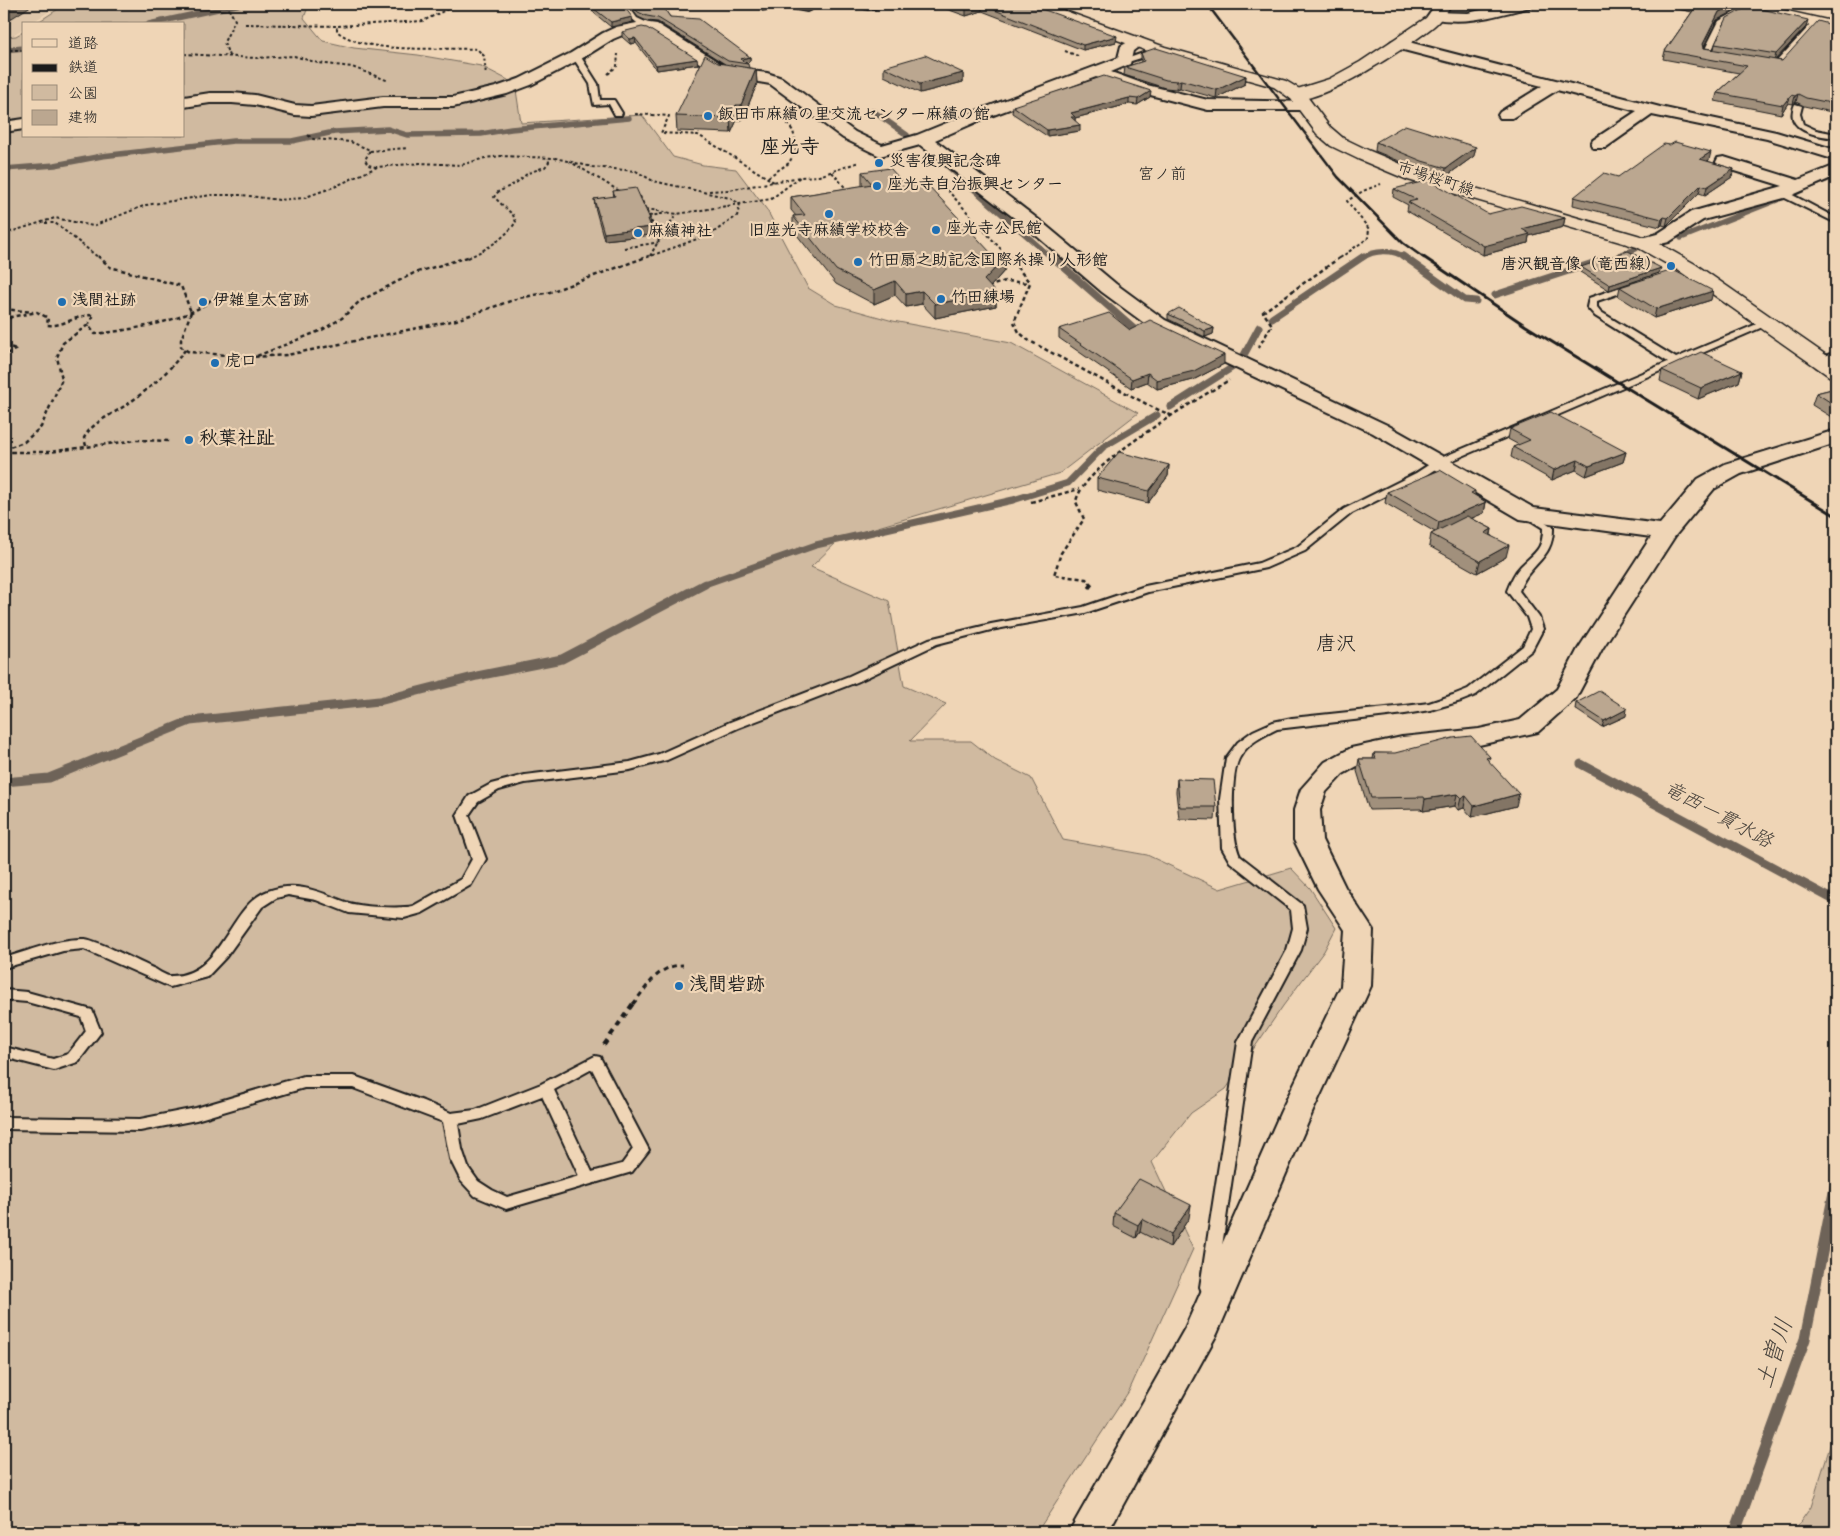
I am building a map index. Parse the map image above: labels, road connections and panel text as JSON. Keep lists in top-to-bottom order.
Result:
{
  "streets": {
    "main road": ["市場桜町線"]
  },
  "districts": ["座光寺", "宮ノ前", "唐沢"],
  "water": ["竜西一貫水路", "土曽川"],
  "places": [
    "飯田市麻績の里交流センター麻績の館",
    "災害復興記念碑",
    "座光寺自治振興センター",
    "旧座光寺麻績学校校舎",
    "座光寺公民館",
    "麻績神社",
    "竹田扇之助記念国際糸操り人形館",
    "唐沢観音像（竜西線）",
    "竹田練場",
    "浅間社跡",
    "伊雑皇太宮跡",
    "虎口",
    "秋葉社趾",
    "浅間砦跡"
  ],
  "legend": [
    "道路",
    "鉄道",
    "公園",
    "建物"
  ]
}
